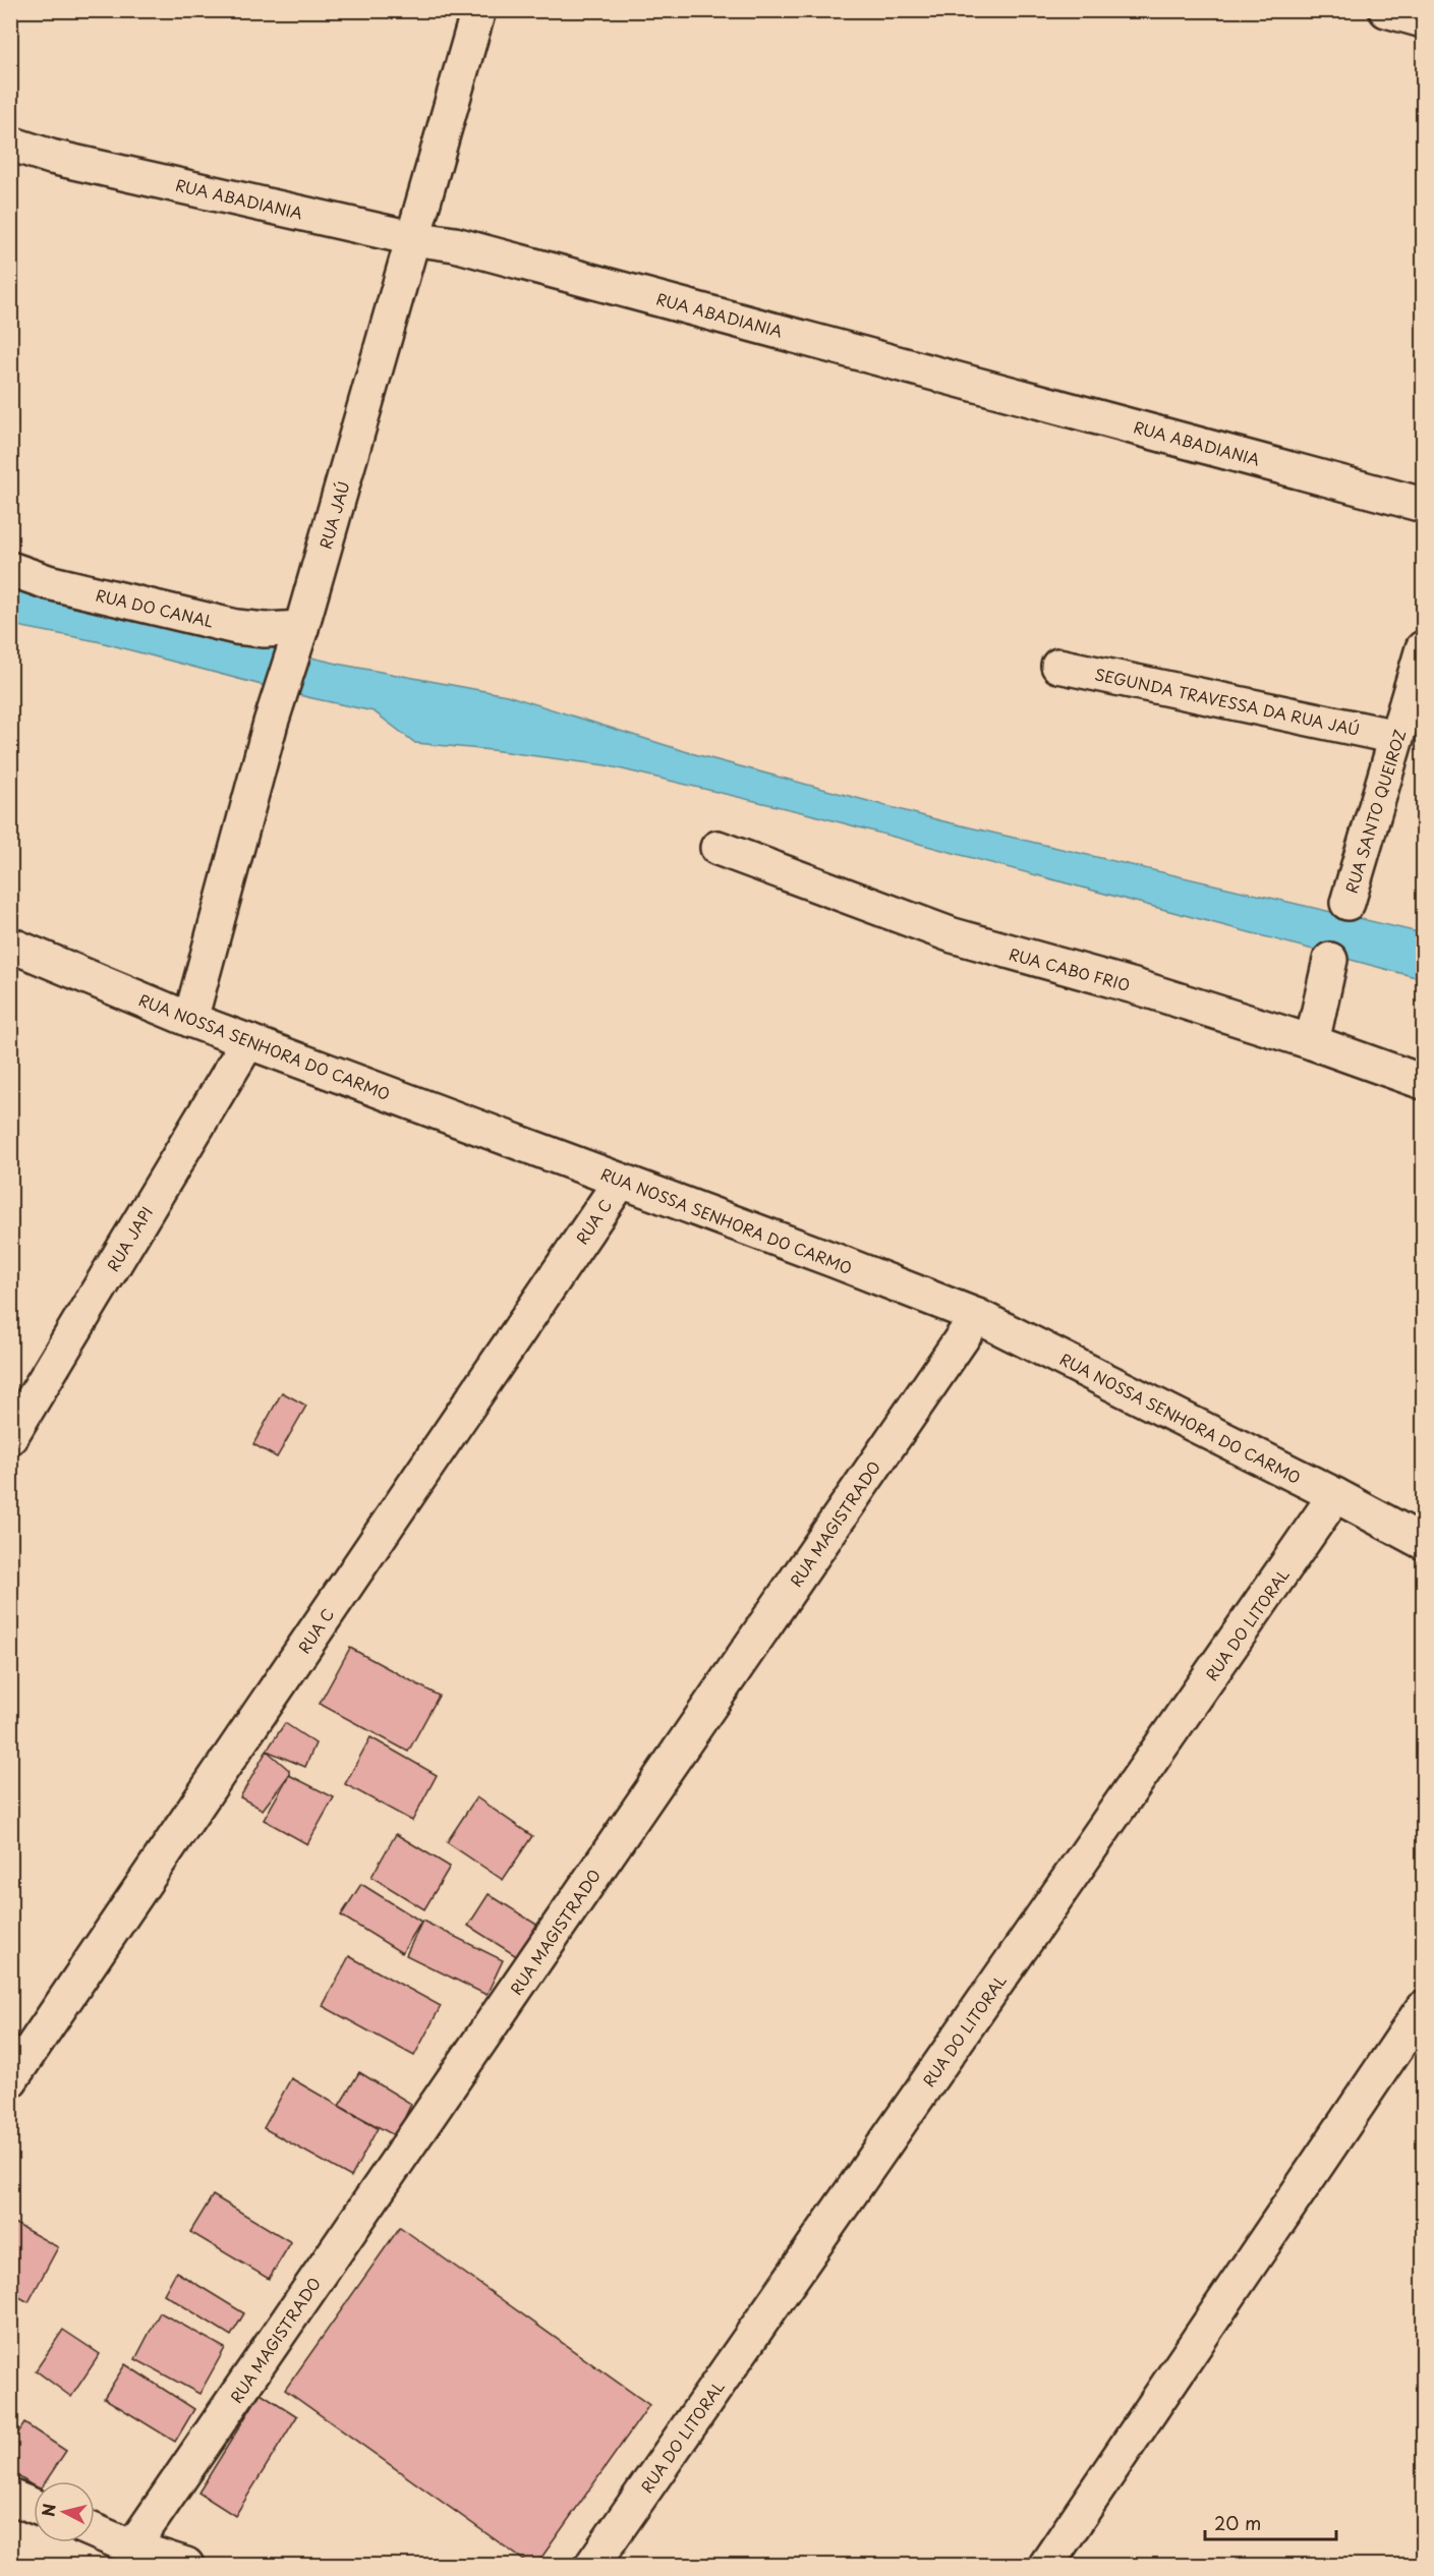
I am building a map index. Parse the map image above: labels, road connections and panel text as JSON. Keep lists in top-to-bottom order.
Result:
{
  "streets": {
    "street": [
      "RUA ABADIANIA",
      "RUA JAÚ",
      "RUA DO CANAL",
      "SEGUNDA TRAVESSA DA RUA JAÚ",
      "RUA SANTO QUEIROZ",
      "RUA CABO FRIO",
      "RUA NOSSA SENHORA DO CARMO",
      "RUA C",
      "RUA JAPI",
      "RUA MAGISTRADO",
      "RUA DO LITORAL"
    ]
  },
  "crossings": [
    ["RUA ABADIANIA", "RUA JAÚ"],
    ["RUA JAÚ", "RUA DO CANAL"],
    ["RUA JAÚ", "RUA NOSSA SENHORA DO CARMO"],
    ["SEGUNDA TRAVESSA DA RUA JAÚ", "RUA SANTO QUEIROZ"],
    ["RUA NOSSA SENHORA DO CARMO", "RUA C"],
    ["RUA NOSSA SENHORA DO CARMO", "RUA JAPI"],
    ["RUA NOSSA SENHORA DO CARMO", "RUA MAGISTRADO"],
    ["RUA NOSSA SENHORA DO CARMO", "RUA DO LITORAL"]
  ],
  "scale_bar": "20 m",
  "north": "left"
}
